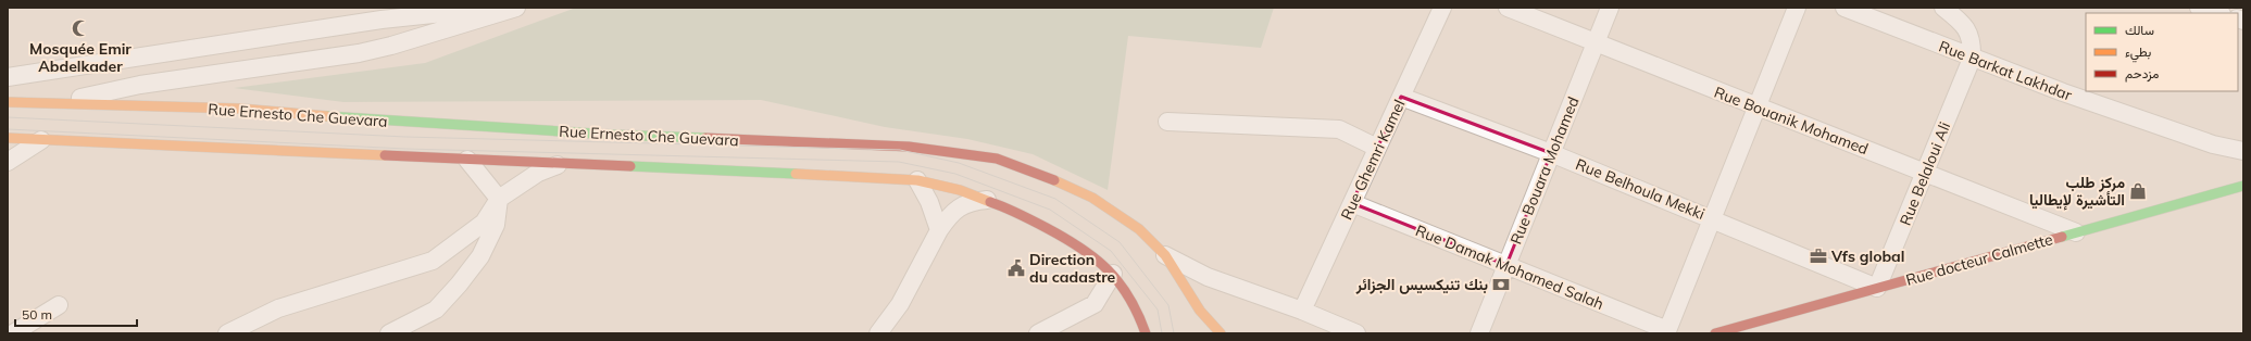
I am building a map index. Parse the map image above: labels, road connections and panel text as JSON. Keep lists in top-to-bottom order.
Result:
{
  "streets": {
    "main road": ["Rue Ernesto Che Guevara", "Rue docteur Calmette"],
    "street": [
      "Rue Barkat Lakhdar",
      "Rue Bouanik Mohamed",
      "Rue Ghemri Kamel",
      "Rue Bouara Mohamed",
      "Rue Belaloui Ali",
      "Rue Belhoula Mekki",
      "Rue Damak Mohamed Salah"
    ]
  },
  "crossings": [
    ["Rue Barkat Lakhdar", "Rue Belaloui Ali"],
    ["Rue Bouanik Mohamed", "Rue Bouara Mohamed"],
    ["Rue Bouanik Mohamed", "Rue Belaloui Ali"],
    ["Rue Bouanik Mohamed", "Rue docteur Calmette"],
    ["Rue Ghemri Kamel", "Rue Belhoula Mekki"],
    ["Rue Ghemri Kamel", "Rue Damak Mohamed Salah"],
    ["Rue Bouara Mohamed", "Rue Belhoula Mekki"],
    ["Rue Bouara Mohamed", "Rue Damak Mohamed Salah"],
    ["Rue Belaloui Ali", "Rue Belhoula Mekki"],
    ["Rue Belaloui Ali", "Rue docteur Calmette"],
    ["Rue Belhoula Mekki", "Rue docteur Calmette"]
  ],
  "places": {
    "mosque": ["Mosquée Emir Abdelkader"],
    "shop": ["مركز طلب التأشيرة لإيطاليا"],
    "office": ["Vfs global"],
    "public building": ["Direction du cadastre"],
    "bank": ["بنك تنيكسيس الجزائر"]
  },
  "legend": ["سالك", "بطيء", "مزدحم"],
  "scale_bar": "50 m"
}
